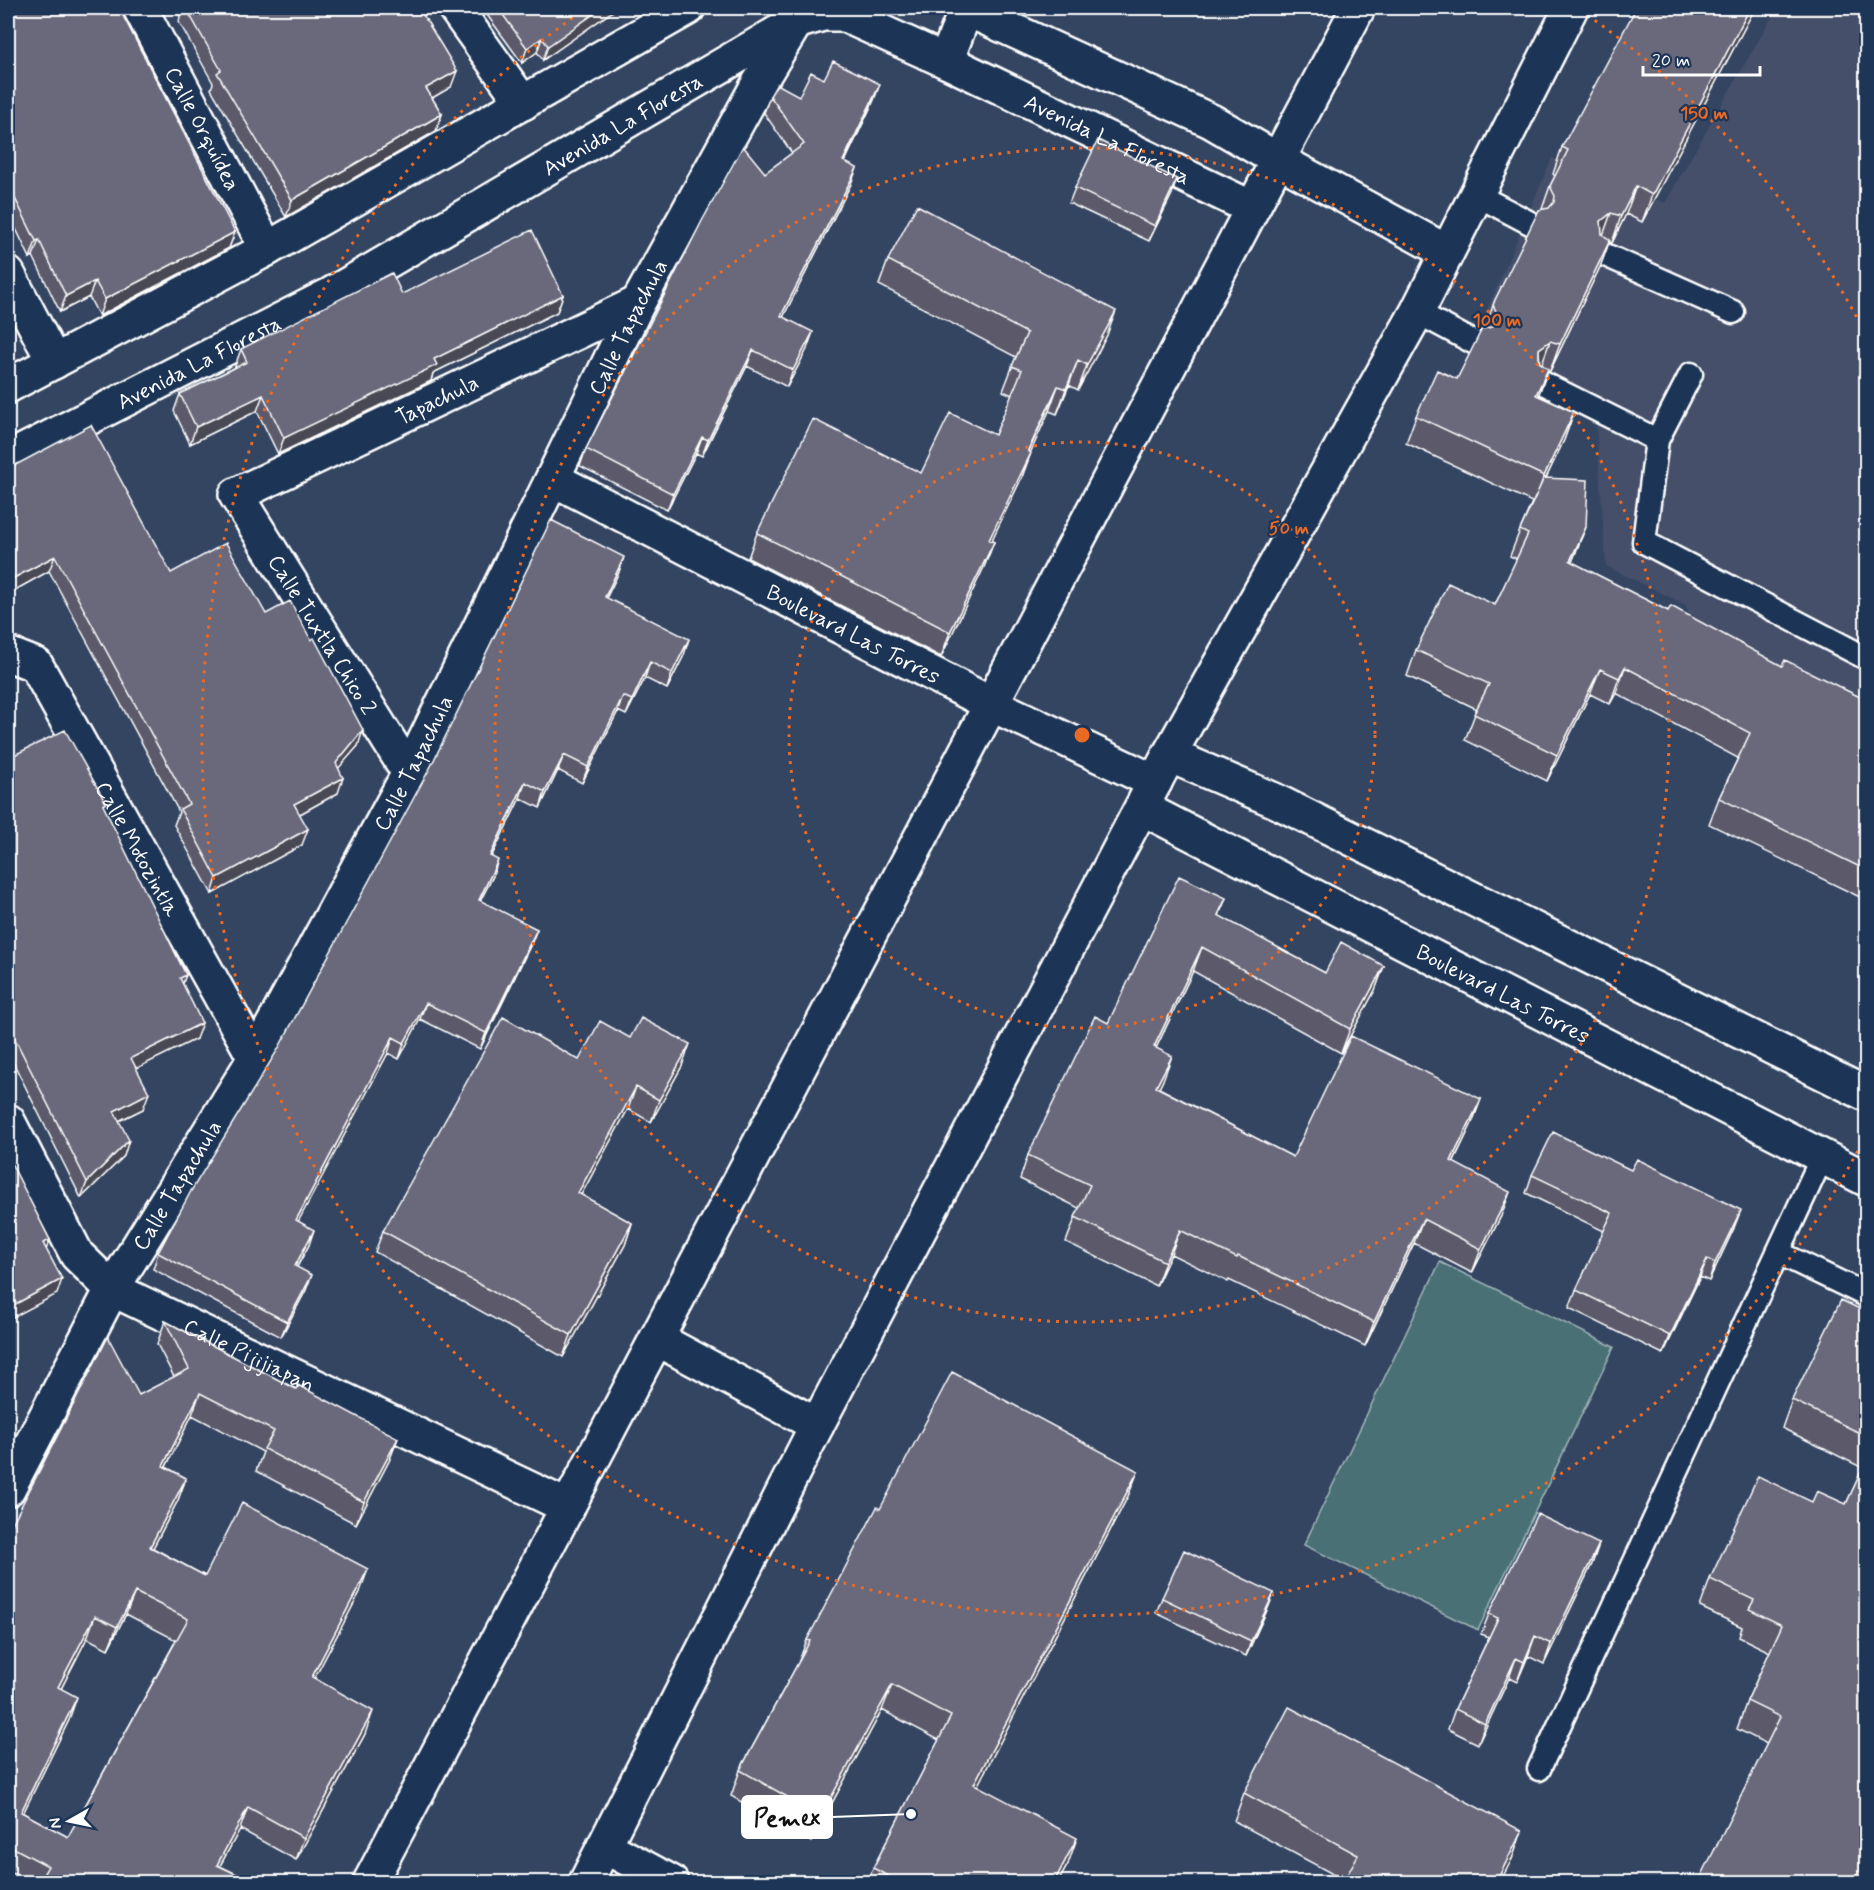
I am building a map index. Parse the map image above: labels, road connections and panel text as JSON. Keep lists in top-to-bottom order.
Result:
{
  "streets": {
    "street": [
      "Avenida La Floresta",
      "Calle Orquídea",
      "Calle Tapachula",
      "Tapachula",
      "Boulevard Las Torres",
      "Calle Tuxtla Chico 2",
      "Calle Motozintla",
      "Calle Pijijiapan"
    ]
  },
  "crossings": [
    ["Avenida La Floresta", "Calle Tapachula"],
    ["Calle Tapachula", "Tapachula"],
    ["Calle Tapachula", "Boulevard Las Torres"],
    ["Calle Tapachula", "Calle Tuxtla Chico 2"],
    ["Calle Tapachula", "Calle Motozintla"],
    ["Calle Tapachula", "Calle Pijijiapan"],
    ["Tapachula", "Calle Tuxtla Chico 2"]
  ],
  "places": ["Pemex"],
  "scale_bar": "20 m",
  "north": "left",
  "rings": ["150 m", "100 m", "50 m"]
}
